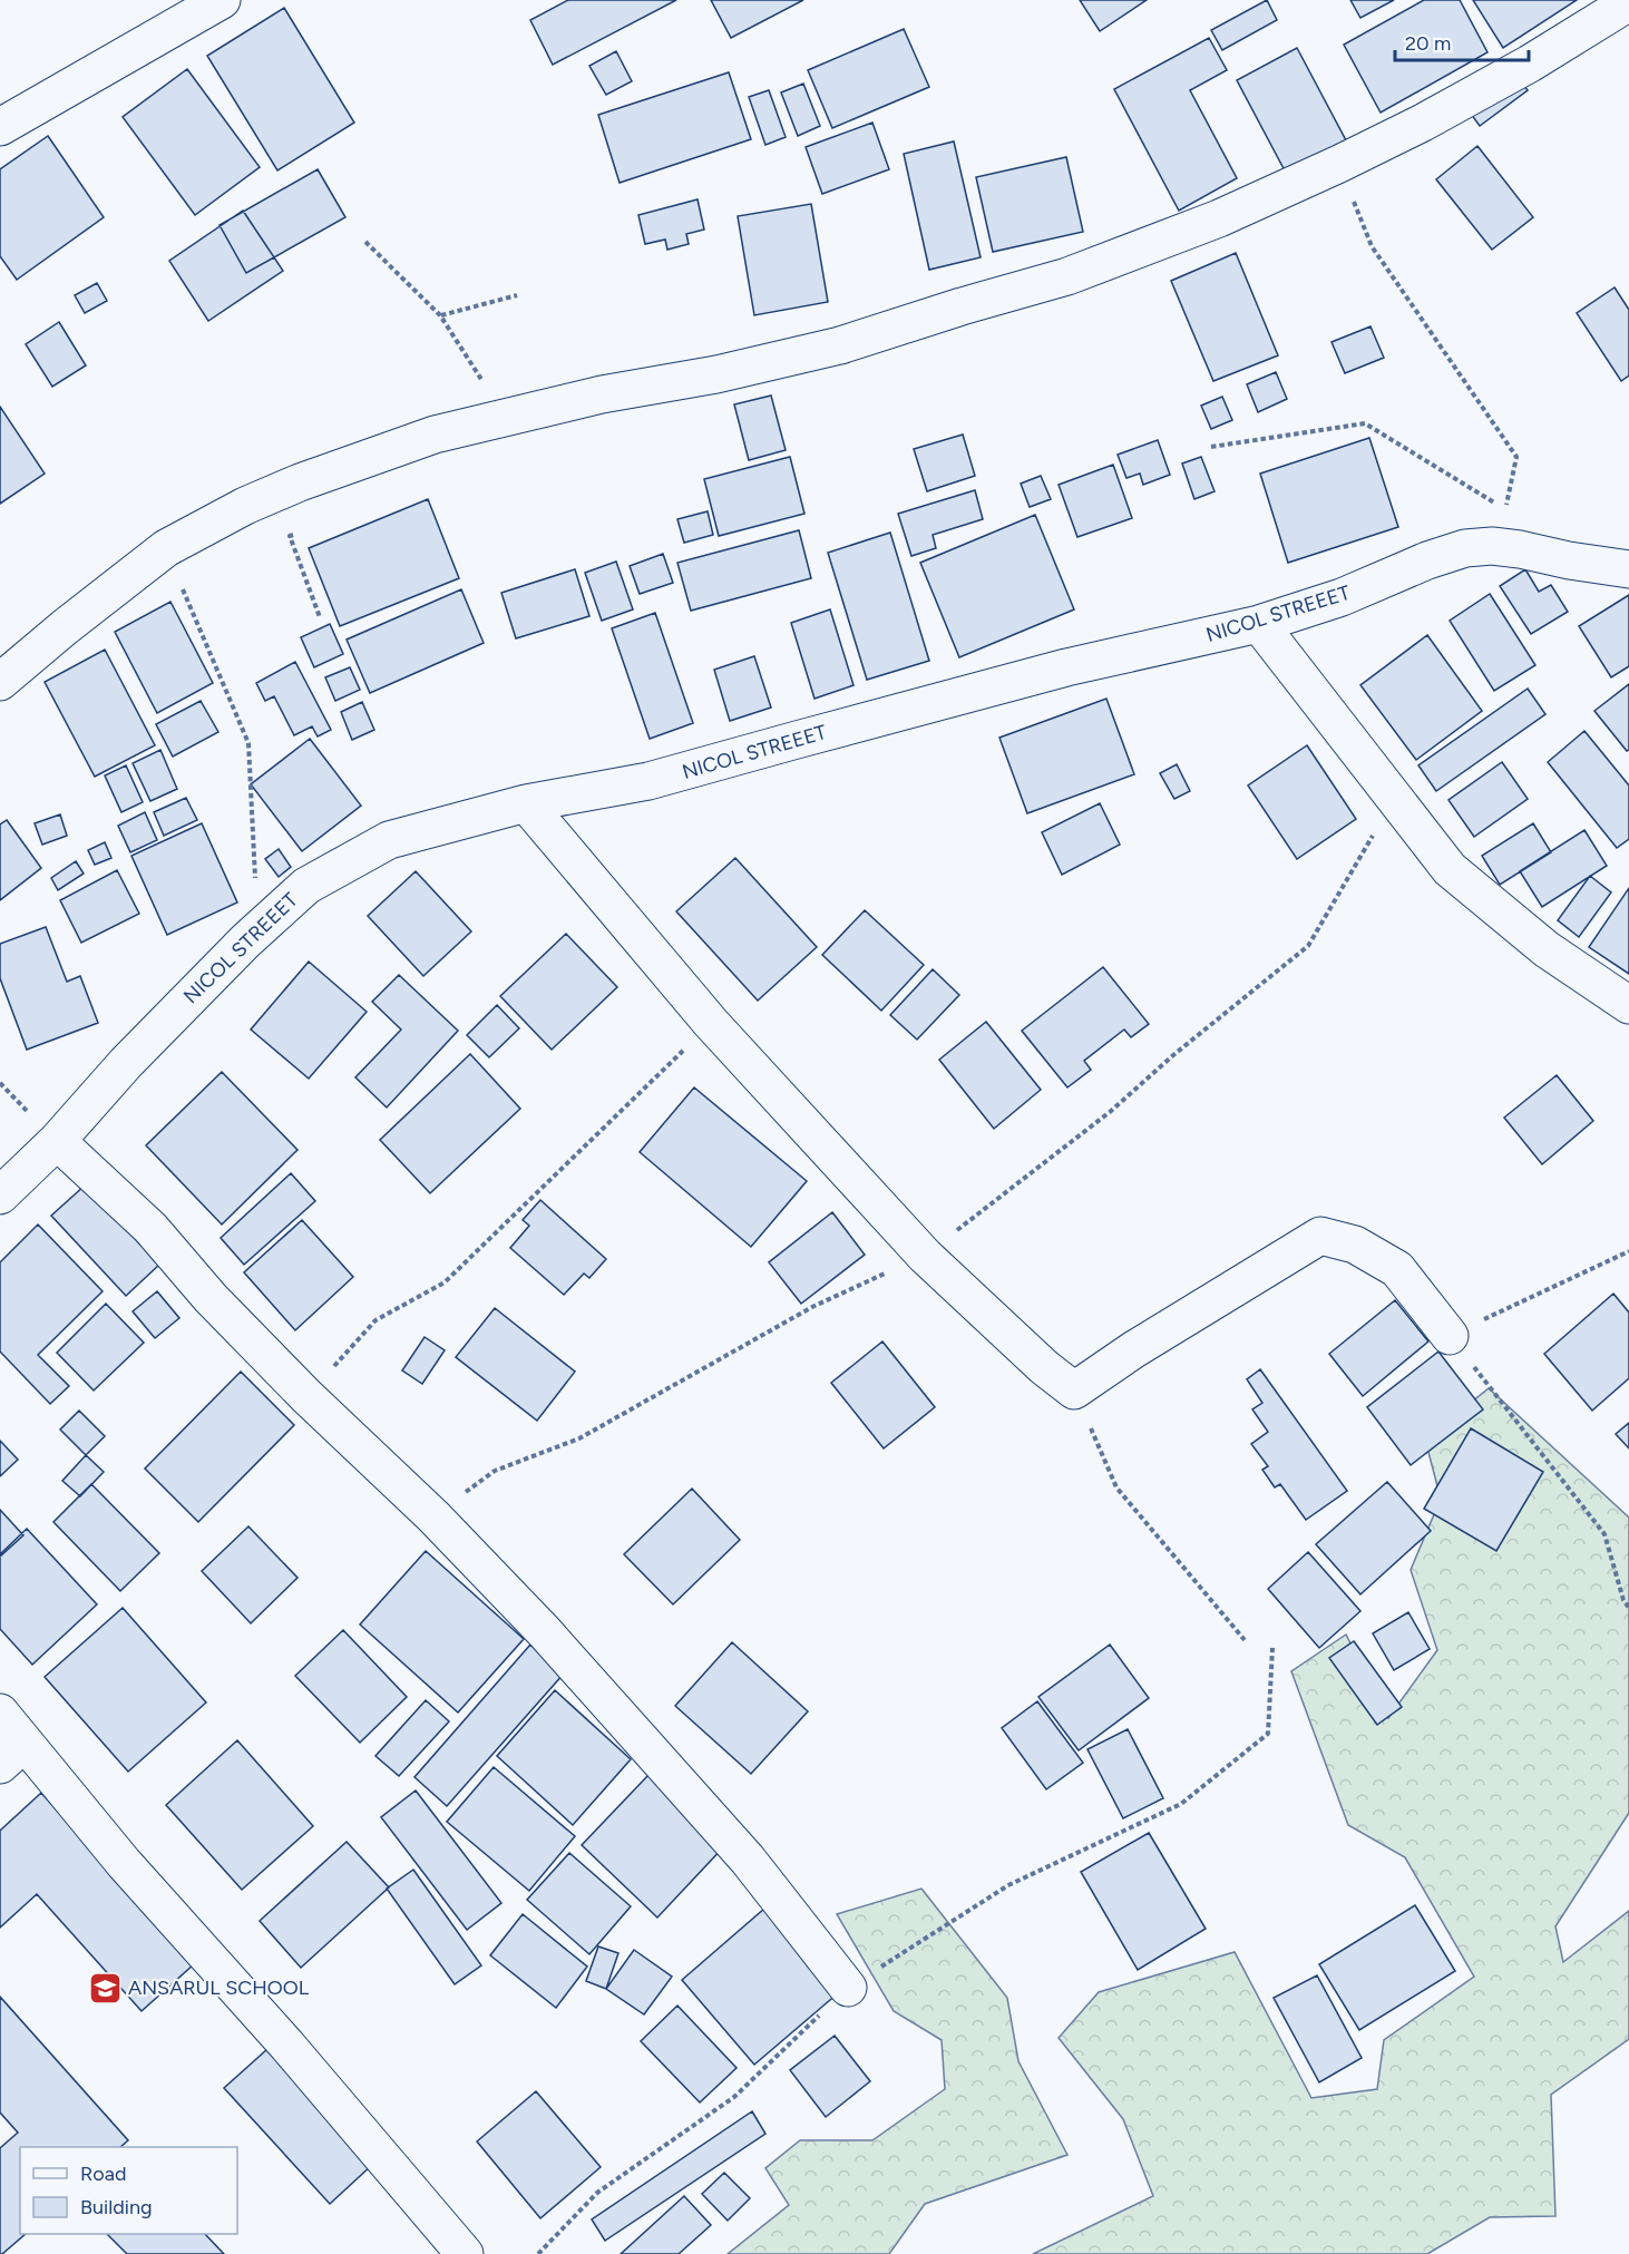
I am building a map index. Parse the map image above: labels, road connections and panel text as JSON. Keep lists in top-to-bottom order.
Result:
{
  "streets": {
    "street": ["NICOL STREEET"]
  },
  "places": {
    "school or university": ["ANSARUL SCHOOL"]
  },
  "legend": ["Road", "Building"],
  "scale_bar": "20 m"
}
